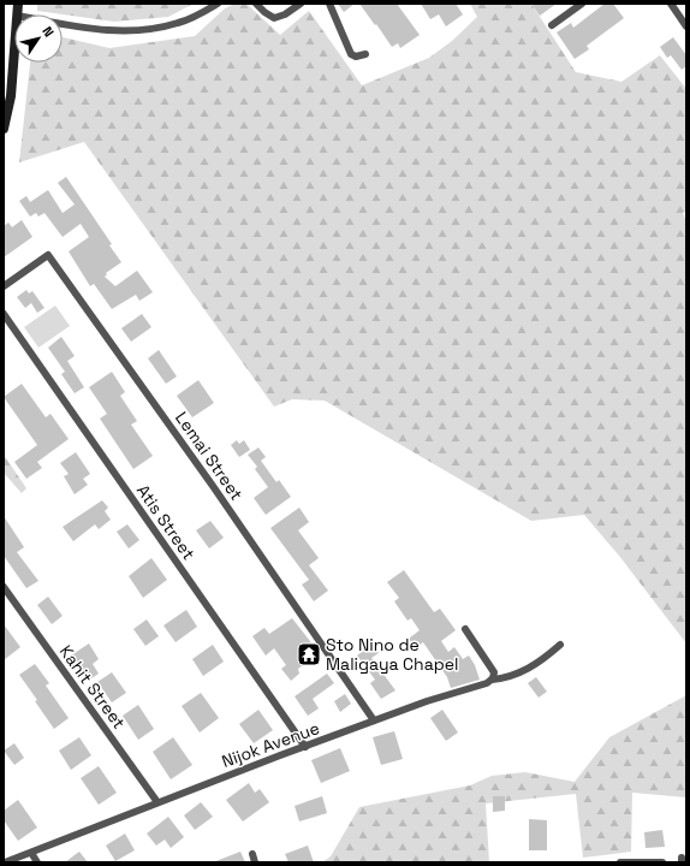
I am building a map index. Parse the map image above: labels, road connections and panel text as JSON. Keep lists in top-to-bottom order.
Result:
{
  "streets": {
    "street": [
      "Lemai Street",
      "Atis Street",
      "Kahit Street",
      "Nijok Avenue"
    ]
  },
  "crossings": [
    ["Lemai Street", "Nijok Avenue"],
    ["Atis Street", "Nijok Avenue"],
    ["Kahit Street", "Nijok Avenue"]
  ],
  "places": {
    "temple": ["Sto Nino de Maligaya Chapel"]
  },
  "north": "top right"
}
